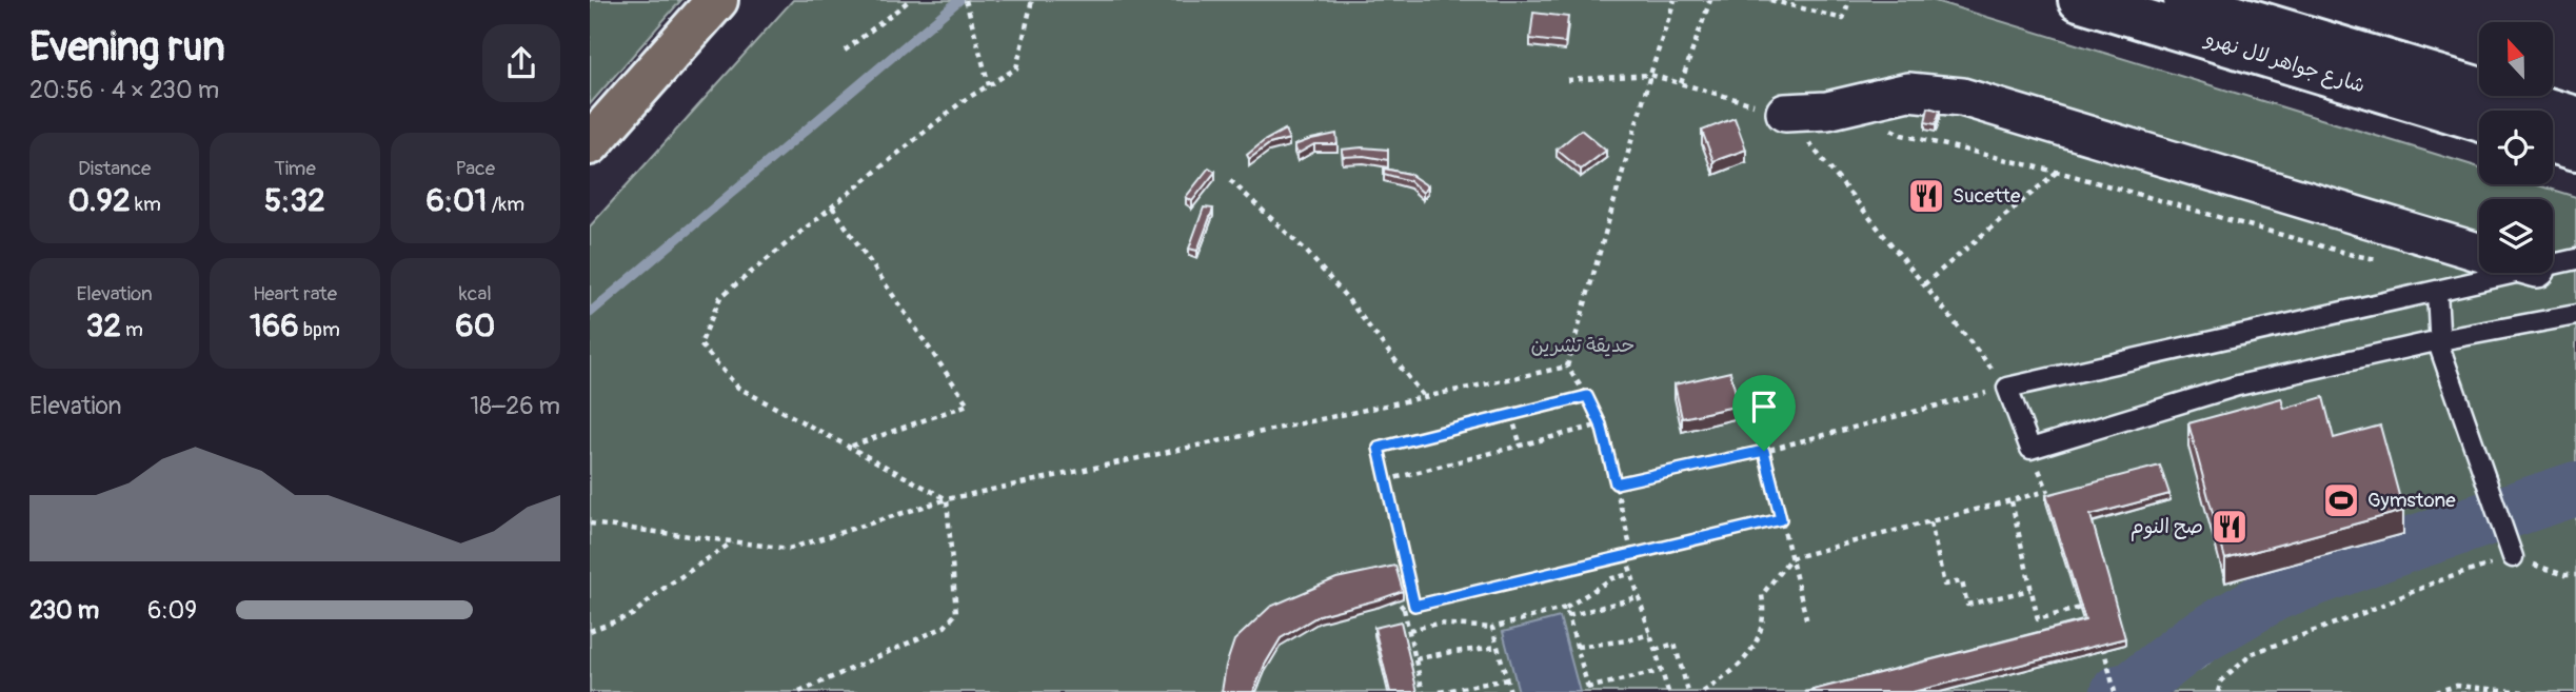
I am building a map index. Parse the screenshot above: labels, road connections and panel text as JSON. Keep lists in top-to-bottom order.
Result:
{
  "streets": {
    "main road": ["شارع جواهر لال نهرو"]
  },
  "parks": ["حديقة تشرين"],
  "places": {
    "restaurant": ["Sucette", "صح النوم"],
    "sports": ["Gymstone"]
  },
  "north": "top",
  "page": {
    "heading": ["Evening run", "20:56 · 4 × 230 m"],
    "stats": [
      ["Distance", "0.92 km"],
      ["Time", "5:32"],
      ["Pace", "6:01 /km"],
      ["Elevation", "32 m"],
      ["Heart rate", "166 bpm"],
      ["kcal", "60"]
    ],
    "chart": ["Elevation", "18–26 m"],
    "list": [
      {
        "name": "230 m",
        "note": "6:09"
      }
    ]
  }
}
